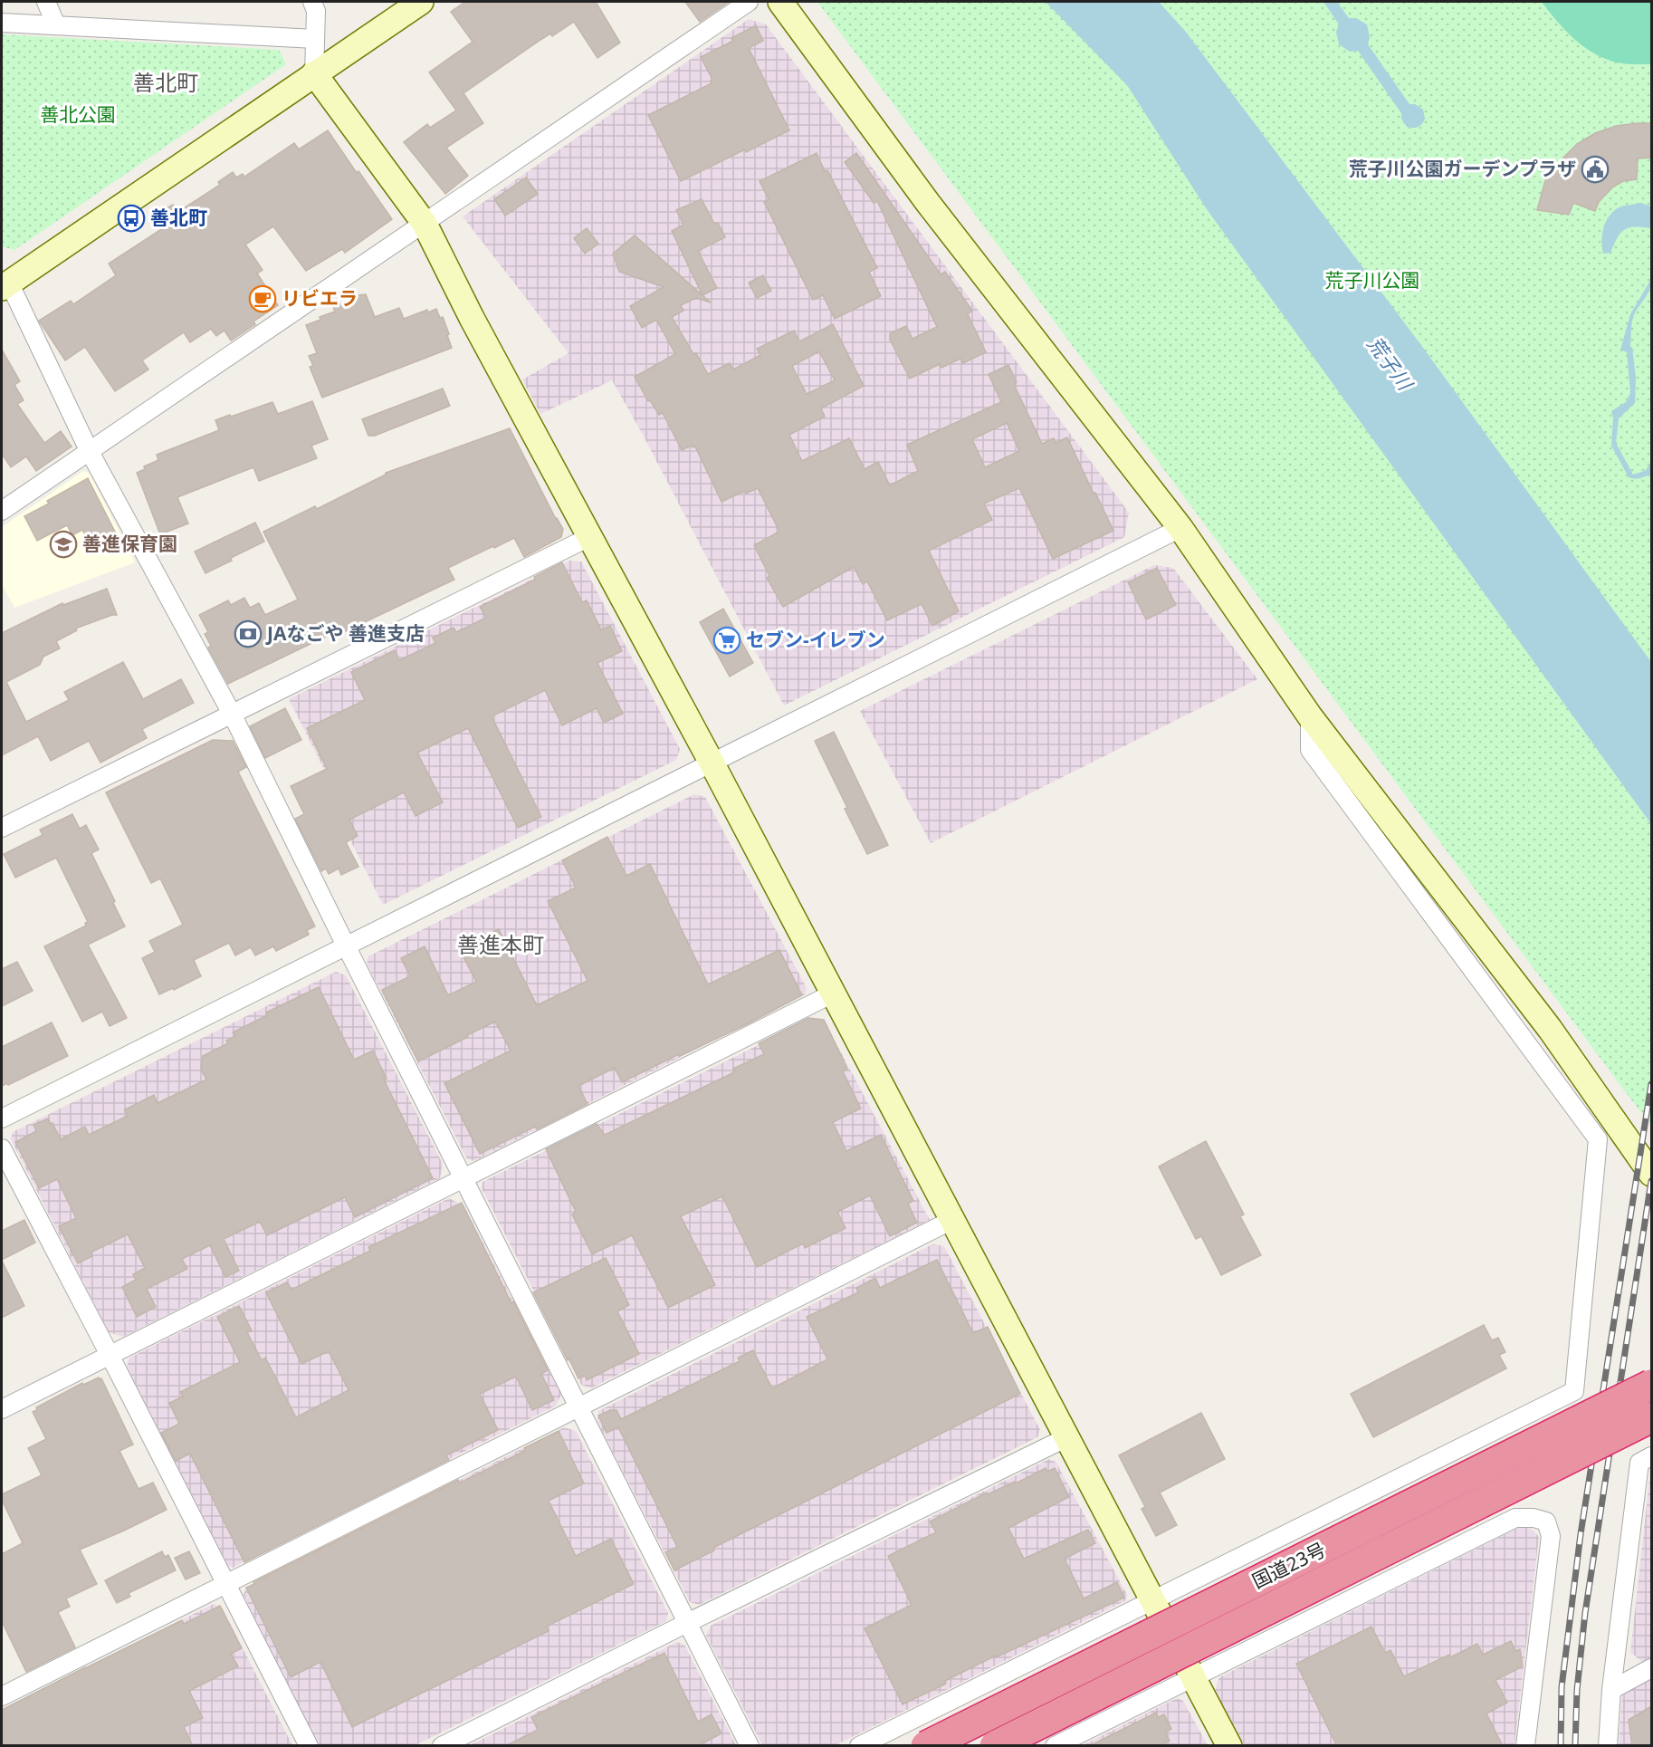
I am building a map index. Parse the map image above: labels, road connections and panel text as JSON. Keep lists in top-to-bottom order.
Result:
{
  "streets": {
    "highway": ["国道23号"]
  },
  "districts": ["善北町", "善進本町"],
  "water": ["荒子川"],
  "parks": ["善北公園", "荒子川公園"],
  "places": {
    "public building": ["荒子川公園ガーデンプラザ"],
    "bus stop": ["善北町"],
    "cafe": ["リビエラ"],
    "school or university": ["善進保育園"],
    "bank": ["JAなごや 善進支店"],
    "supermarket": ["セブン-イレブン"]
  }
}
